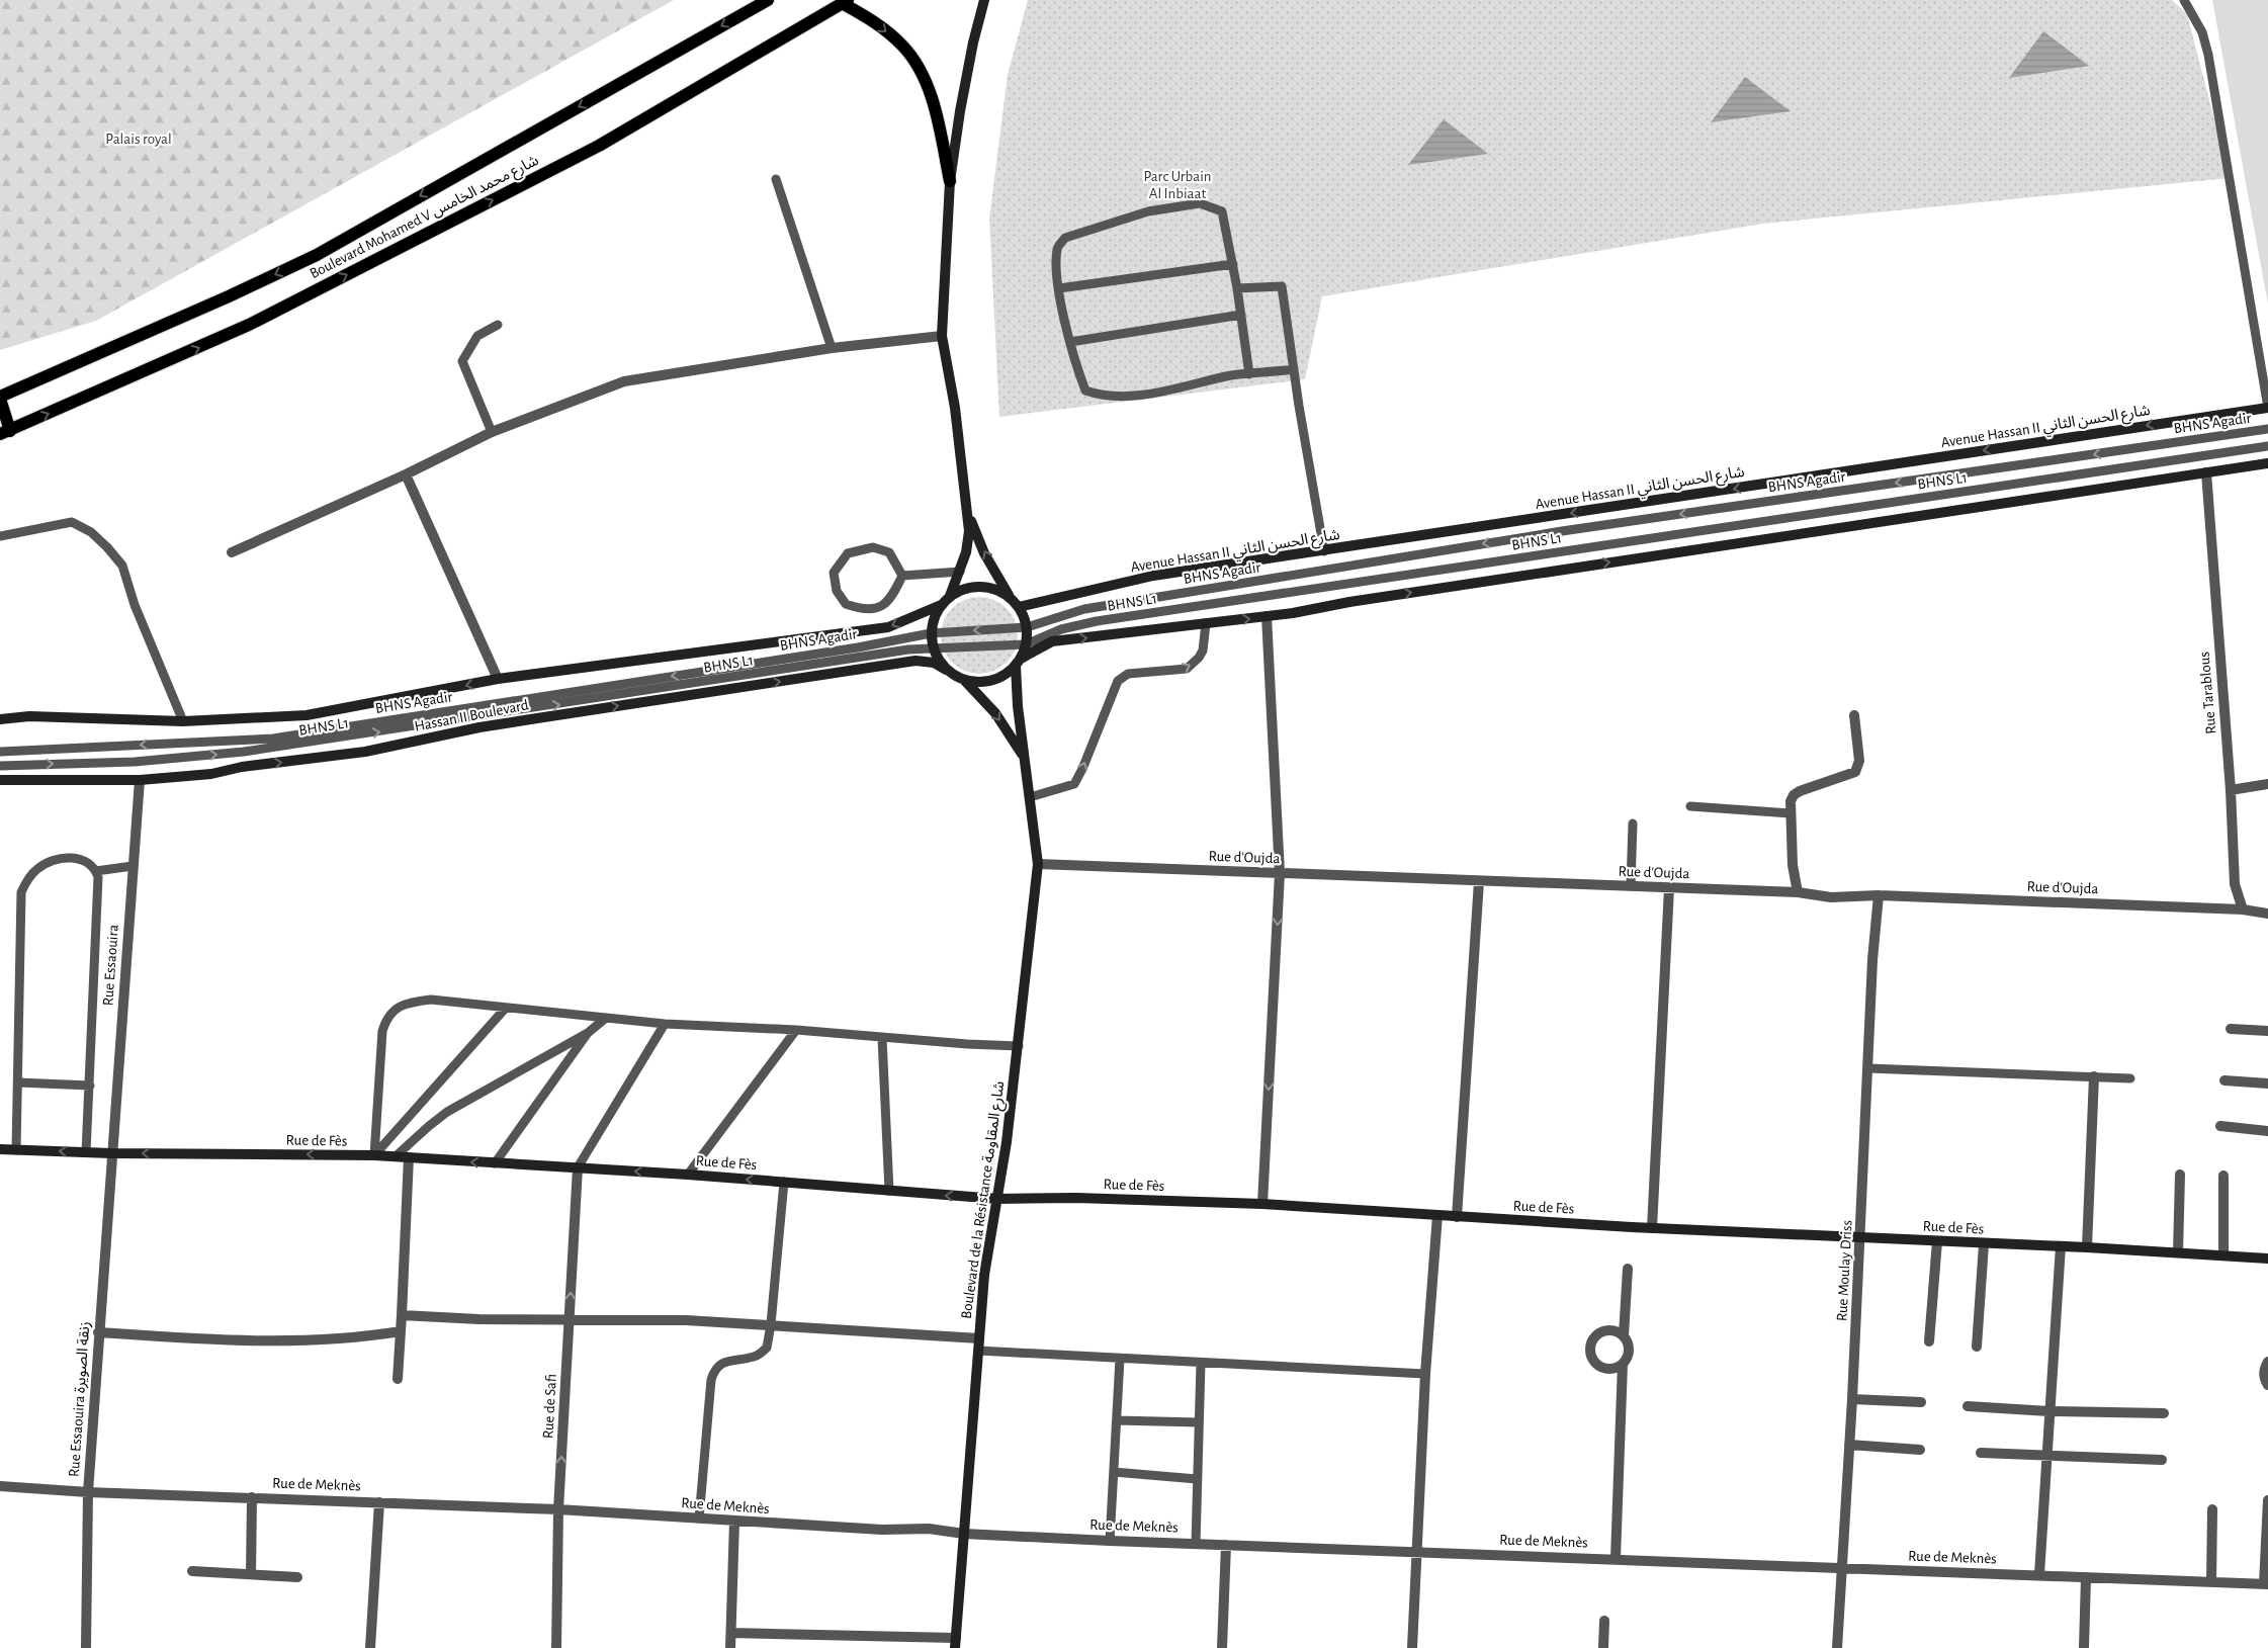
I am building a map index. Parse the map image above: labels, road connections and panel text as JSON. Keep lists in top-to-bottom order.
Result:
{
  "streets": {
    "main road": ["Boulevard Mohamed V شارع محمد الخامس"],
    "street": [
      "Avenue Hassan II شارع الحسن الثاني",
      "Rue Tarablous",
      "Hassan II Boulevard",
      "Rue d'Oujda",
      "Rue Essaouira",
      "Rue de Fès",
      "Boulevard de la Résistance شارع المقاومة",
      "Rue Moulay Driss",
      "Rue Essaouira زنقة الصويرة",
      "Rue de Safi",
      "Rue de Meknès"
    ],
    "lane": ["BHNS Agadir", "BHNS L1"]
  },
  "crossings": [
    ["Rue Tarablous", "Rue d'Oujda"],
    ["Hassan II Boulevard", "Rue Essaouira"],
    ["Hassan II Boulevard", "Boulevard de la Résistance شارع المقاومة"],
    ["Rue d'Oujda", "Boulevard de la Résistance شارع المقاومة"],
    ["Rue d'Oujda", "Rue Moulay Driss"],
    ["Rue Essaouira", "Rue de Fès"],
    ["Rue Essaouira", "Rue Essaouira زنقة الصويرة"],
    ["Rue de Fès", "Boulevard de la Résistance شارع المقاومة"],
    ["Rue de Fès", "Rue Moulay Driss"],
    ["Rue de Fès", "Rue Essaouira زنقة الصويرة"],
    ["Rue de Fès", "Rue de Safi"],
    ["Boulevard de la Résistance شارع المقاومة", "Rue de Meknès"],
    ["Rue Moulay Driss", "Rue de Meknès"],
    ["Rue Essaouira زنقة الصويرة", "Rue de Meknès"],
    ["Rue de Safi", "Rue de Meknès"]
  ],
  "one_way": ["BHNS Agadir", "BHNS L1", "Rue de Safi"],
  "parks": ["Palais royal", "Parc Urbain Al Inbiaat"]
}
